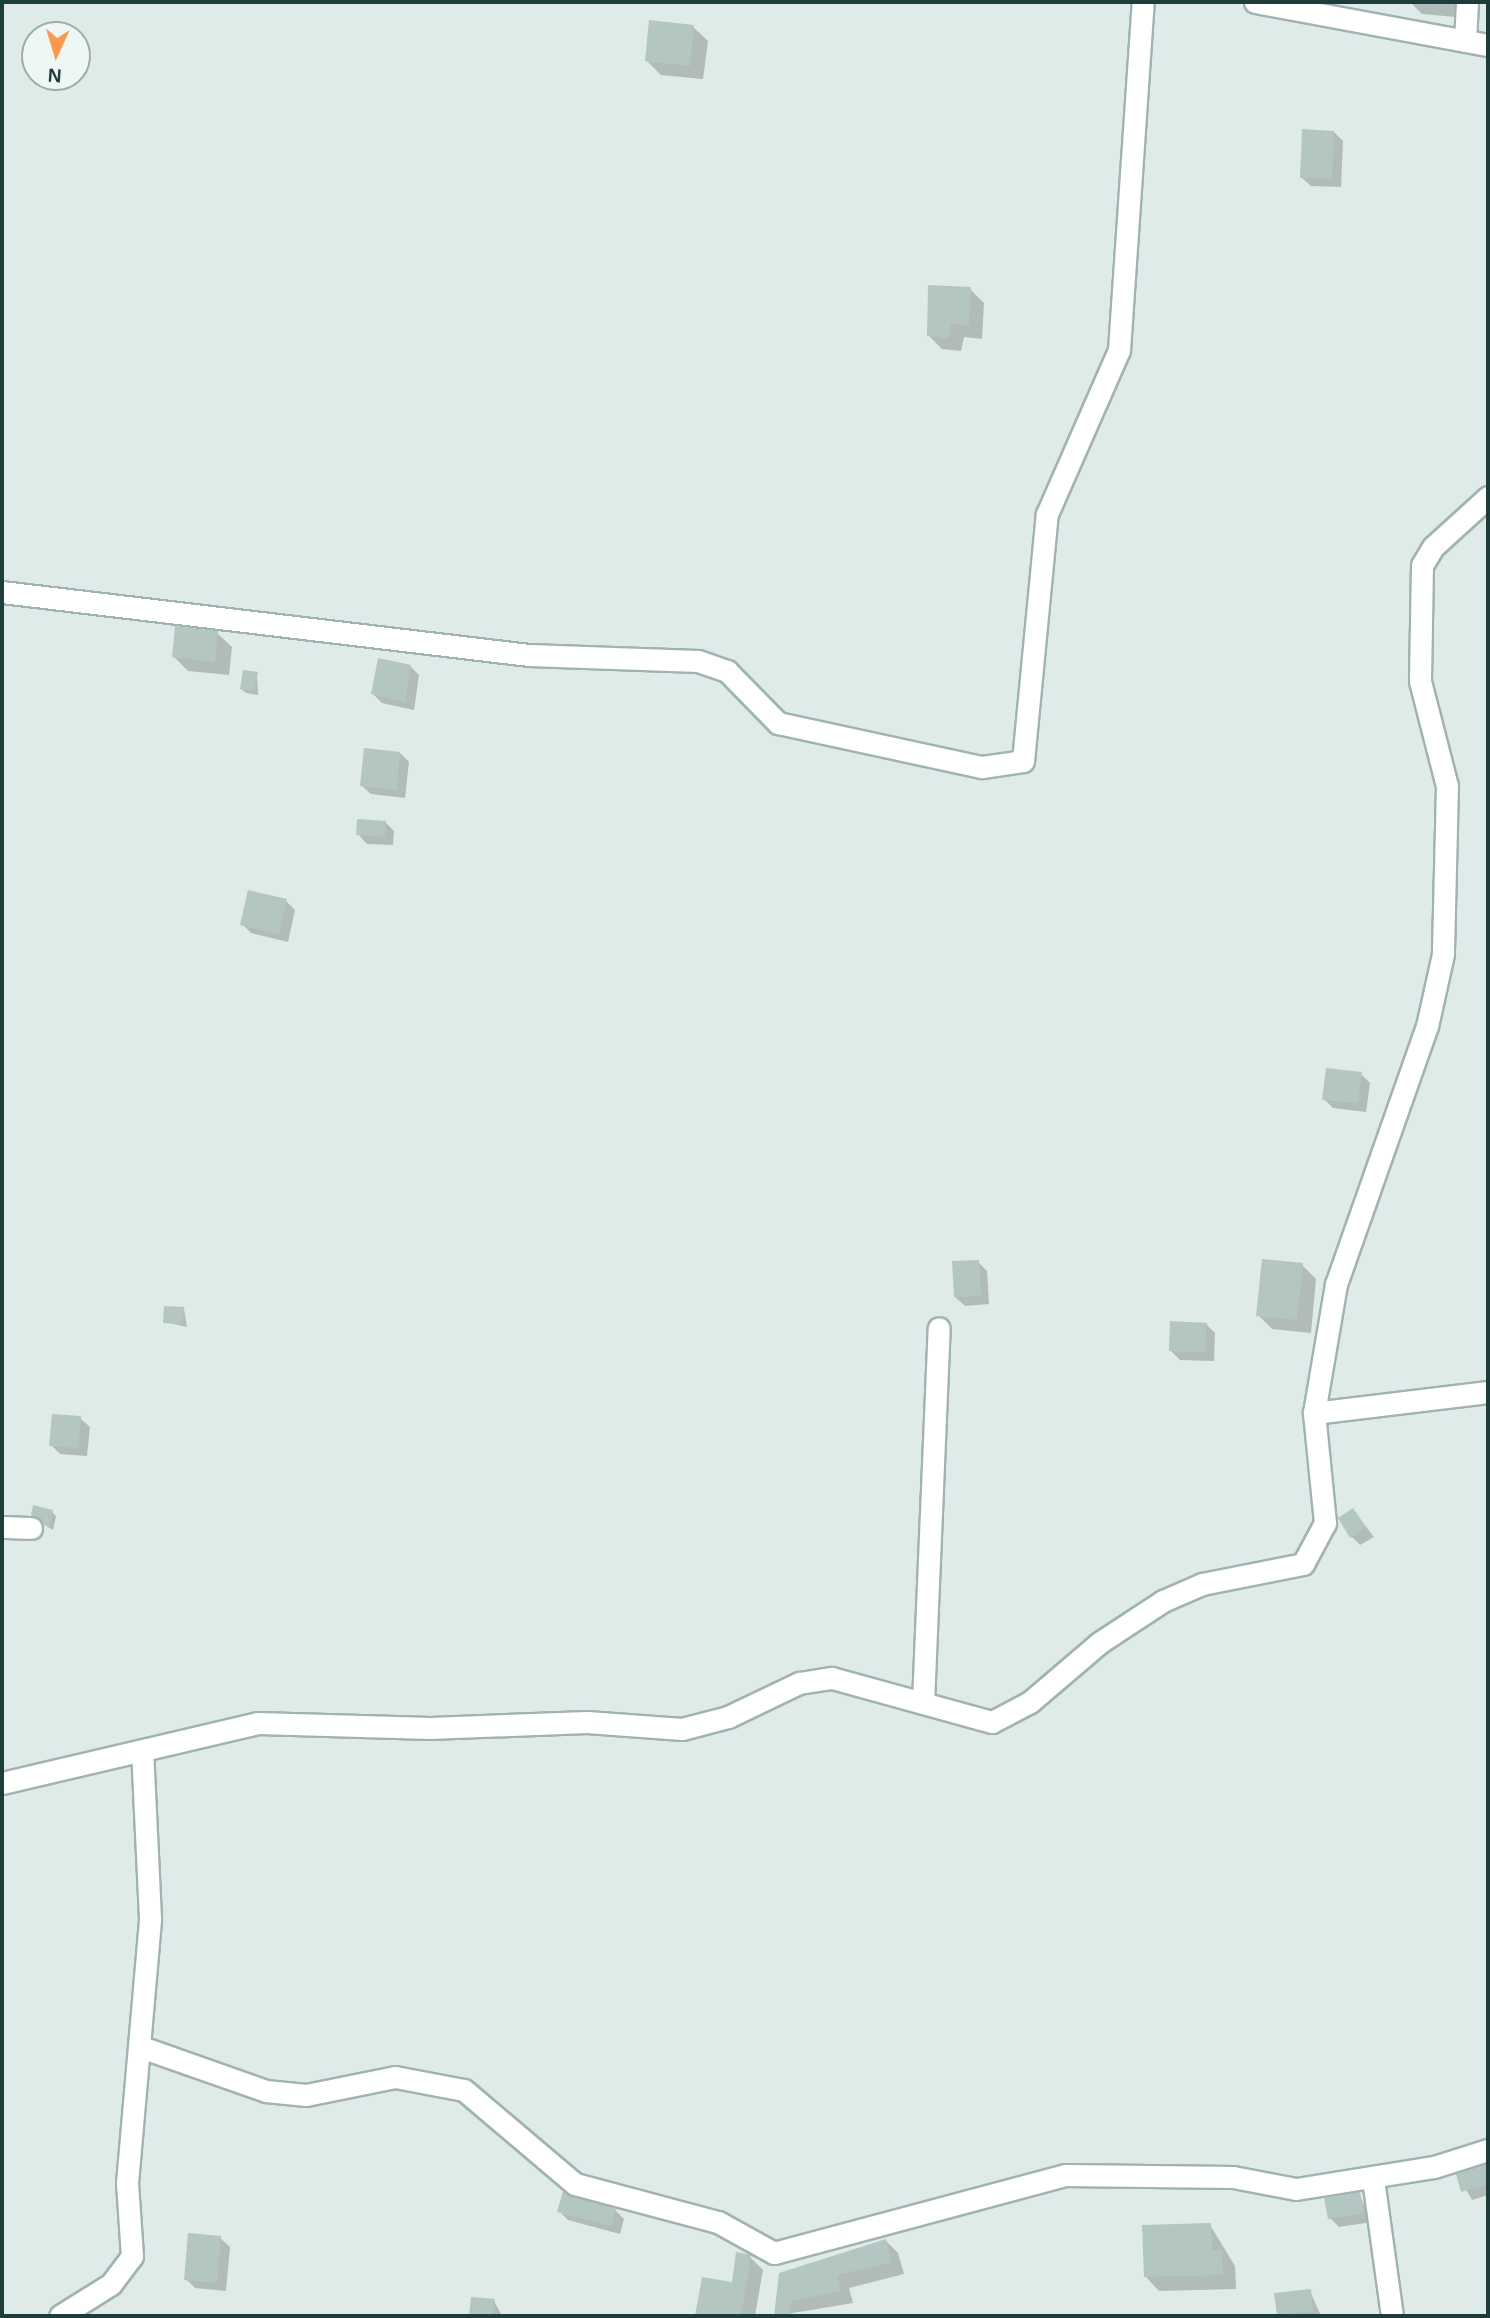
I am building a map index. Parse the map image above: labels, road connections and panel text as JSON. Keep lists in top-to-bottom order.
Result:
{
  "north": "bottom"
}
